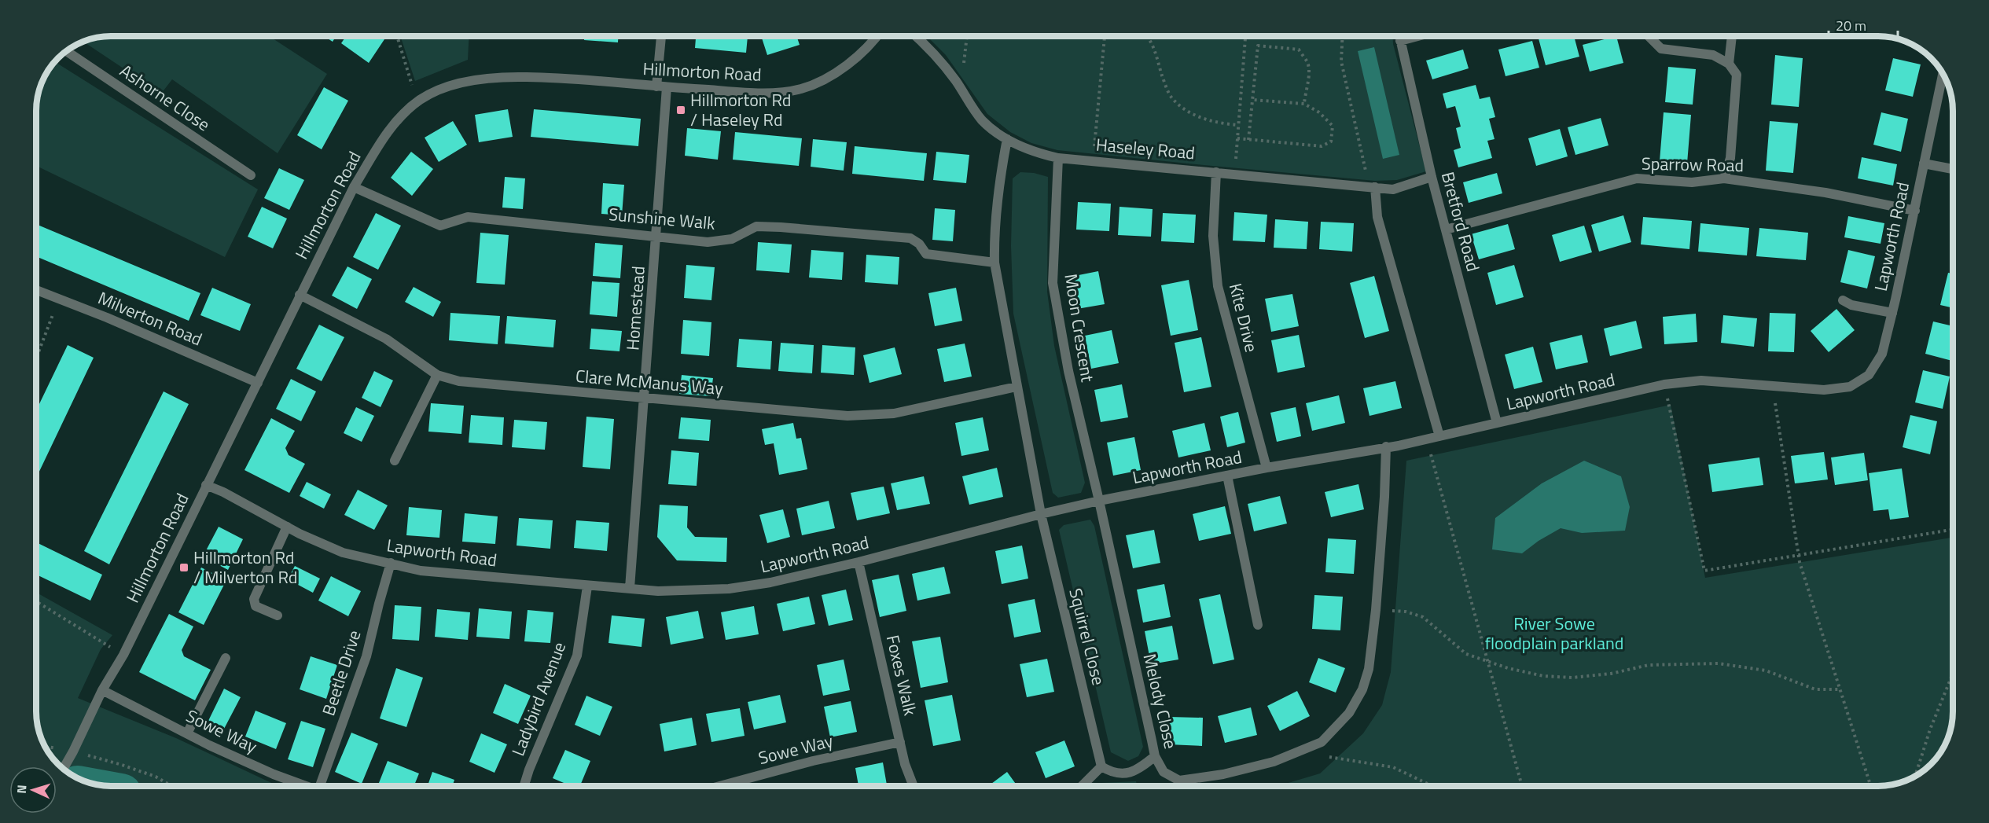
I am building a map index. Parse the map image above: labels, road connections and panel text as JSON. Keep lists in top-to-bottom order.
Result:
{
  "streets": {
    "street": [
      "Hillmorton Road",
      "Ashorne Close",
      "Haseley Road",
      "Sparrow Road",
      "Sunshine Walk",
      "Bretford Road",
      "Lapworth Road",
      "Homestead",
      "Kite Drive",
      "Milverton Road",
      "Moon Crescent",
      "Clare McManus Way",
      "Squirrel Close",
      "Beetle Drive",
      "Foxes Walk",
      "Ladybird Avenue",
      "Melody Close",
      "Sowe Way"
    ]
  },
  "crossings": [
    ["Hillmorton Road", "Sunshine Walk"],
    ["Hillmorton Road", "Lapworth Road"],
    ["Hillmorton Road", "Homestead"],
    ["Hillmorton Road", "Milverton Road"],
    ["Hillmorton Road", "Clare McManus Way"],
    ["Hillmorton Road", "Sowe Way"],
    ["Haseley Road", "Bretford Road"],
    ["Haseley Road", "Kite Drive"],
    ["Haseley Road", "Moon Crescent"],
    ["Sparrow Road", "Bretford Road"],
    ["Sparrow Road", "Lapworth Road"],
    ["Sunshine Walk", "Homestead"],
    ["Bretford Road", "Lapworth Road"],
    ["Lapworth Road", "Homestead"],
    ["Lapworth Road", "Kite Drive"],
    ["Lapworth Road", "Moon Crescent"],
    ["Lapworth Road", "Squirrel Close"],
    ["Lapworth Road", "Beetle Drive"],
    ["Lapworth Road", "Foxes Walk"],
    ["Lapworth Road", "Ladybird Avenue"],
    ["Lapworth Road", "Melody Close"],
    ["Homestead", "Clare McManus Way"],
    ["Moon Crescent", "Melody Close"],
    ["Foxes Walk", "Sowe Way"]
  ],
  "parks": ["River Sowe floodplain parkland"],
  "places": {
    "transit": ["Hillmorton Rd / Haseley Rd", "Hillmorton Rd / Milverton Rd"]
  },
  "scale_bar": "20 m",
  "north": "left"
}
